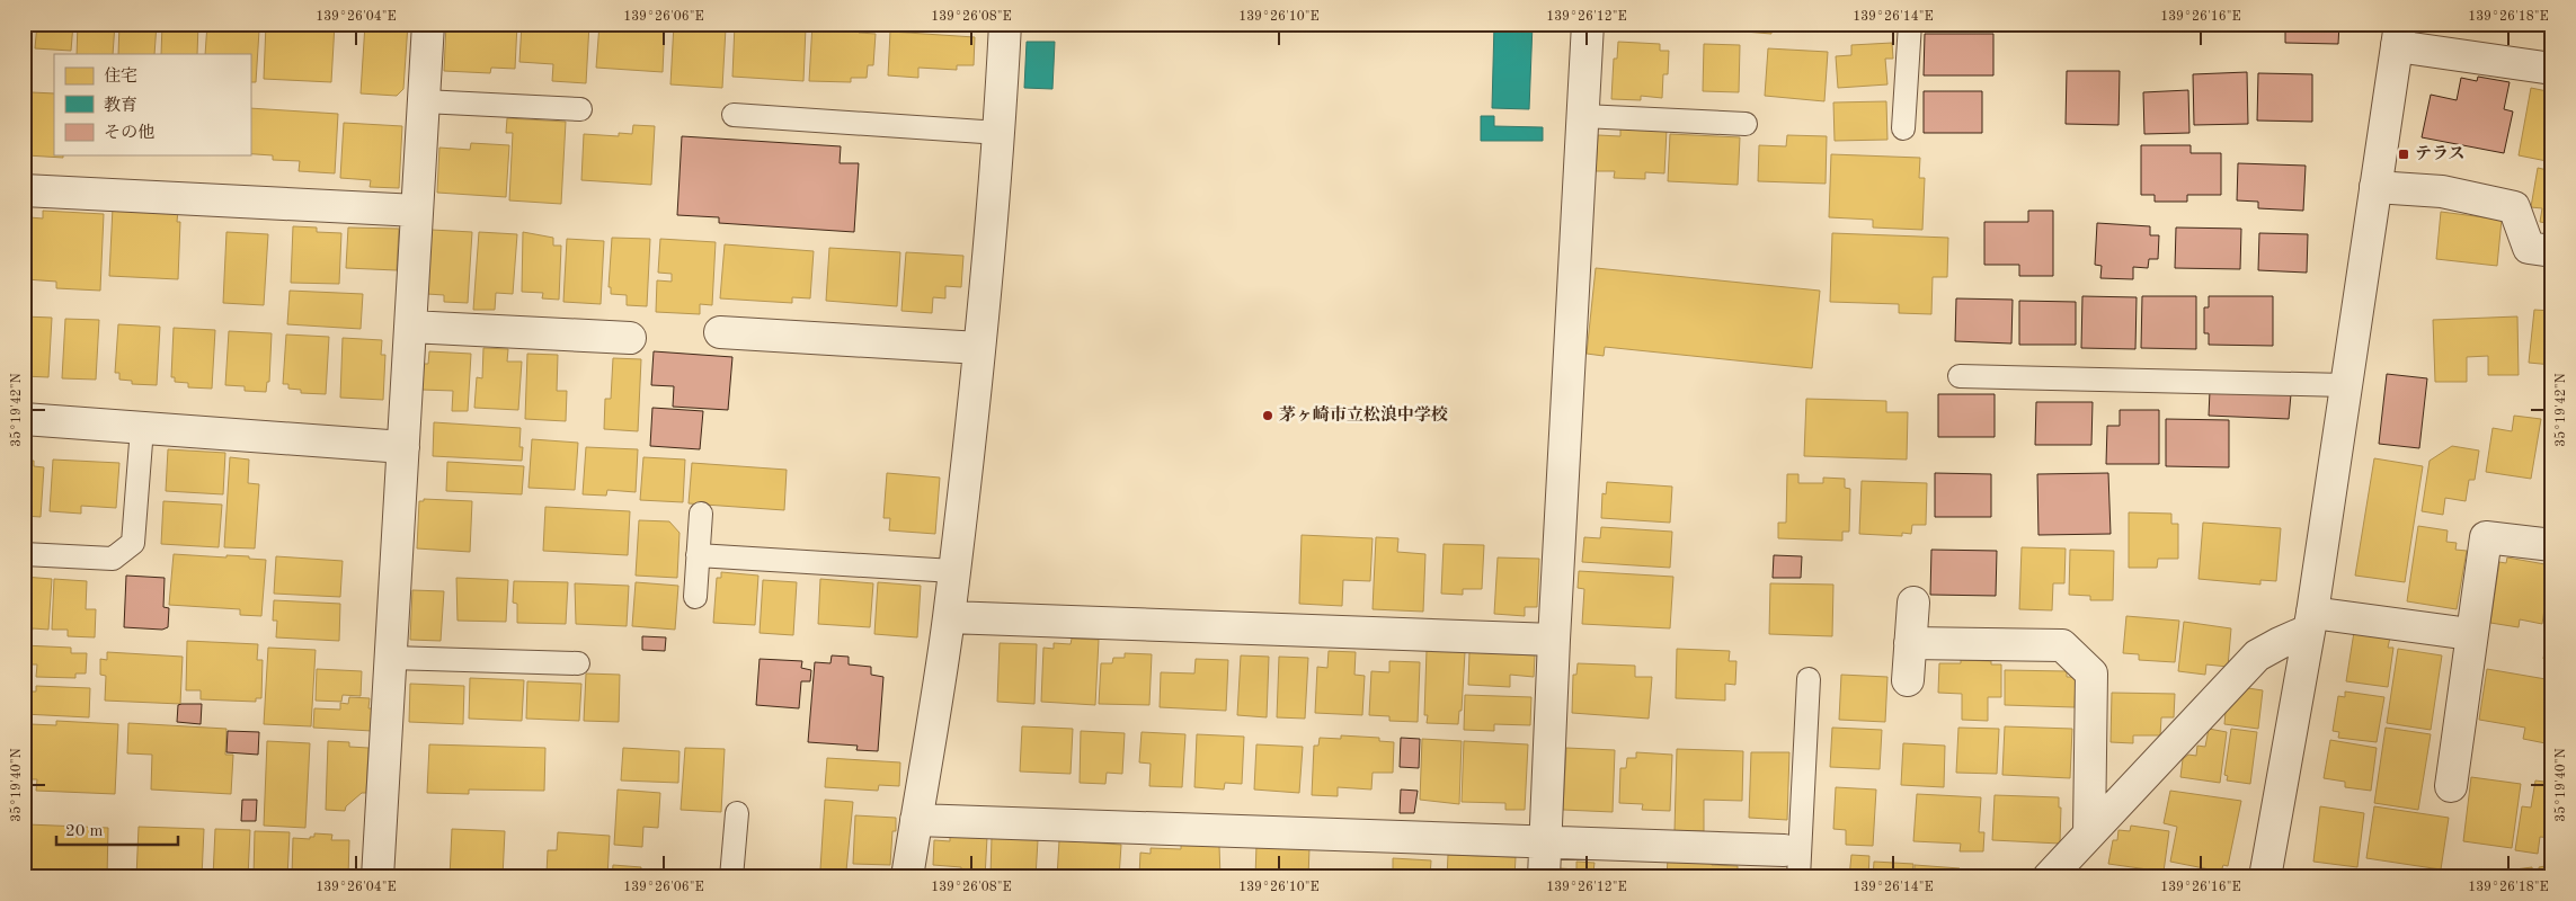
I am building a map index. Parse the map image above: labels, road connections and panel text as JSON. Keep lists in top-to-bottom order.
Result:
{
  "places": {
    "transit": ["テラス"],
    "other": ["茅ヶ崎市立松浪中学校"]
  },
  "legend": ["住宅", "教育", "その他"],
  "scale_bar": "20 m",
  "coordinates": [
    "139°26'04\"E",
    "139°26'06\"E",
    "139°26'08\"E",
    "139°26'10\"E",
    "139°26'12\"E",
    "139°26'14\"E",
    "139°26'16\"E",
    "139°26'18\"E",
    "35°19'42\"N",
    "35°19'40\"N"
  ]
}
